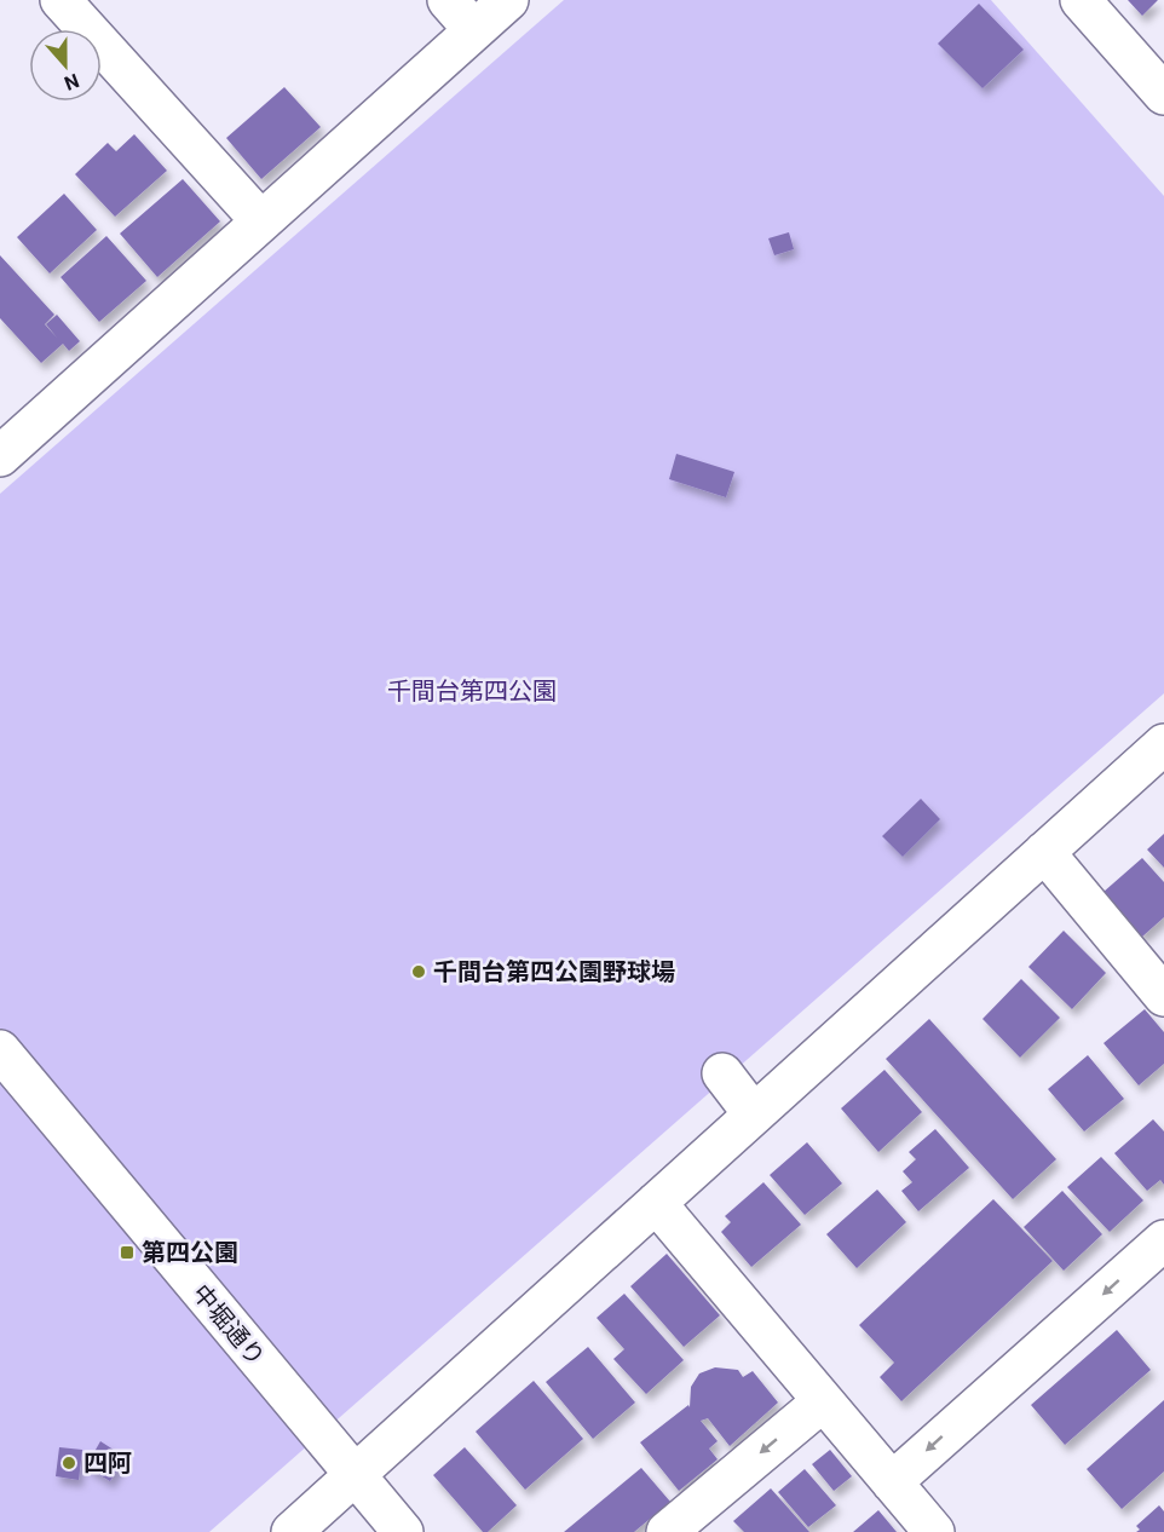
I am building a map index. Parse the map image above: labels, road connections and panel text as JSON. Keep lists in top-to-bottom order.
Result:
{
  "streets": {
    "street": ["中堀通り"]
  },
  "parks": ["千間台第四公園"],
  "places": {
    "other": ["千間台第四公園野球場", "四阿"],
    "transit": ["第四公園"]
  },
  "north": "bottom"
}
